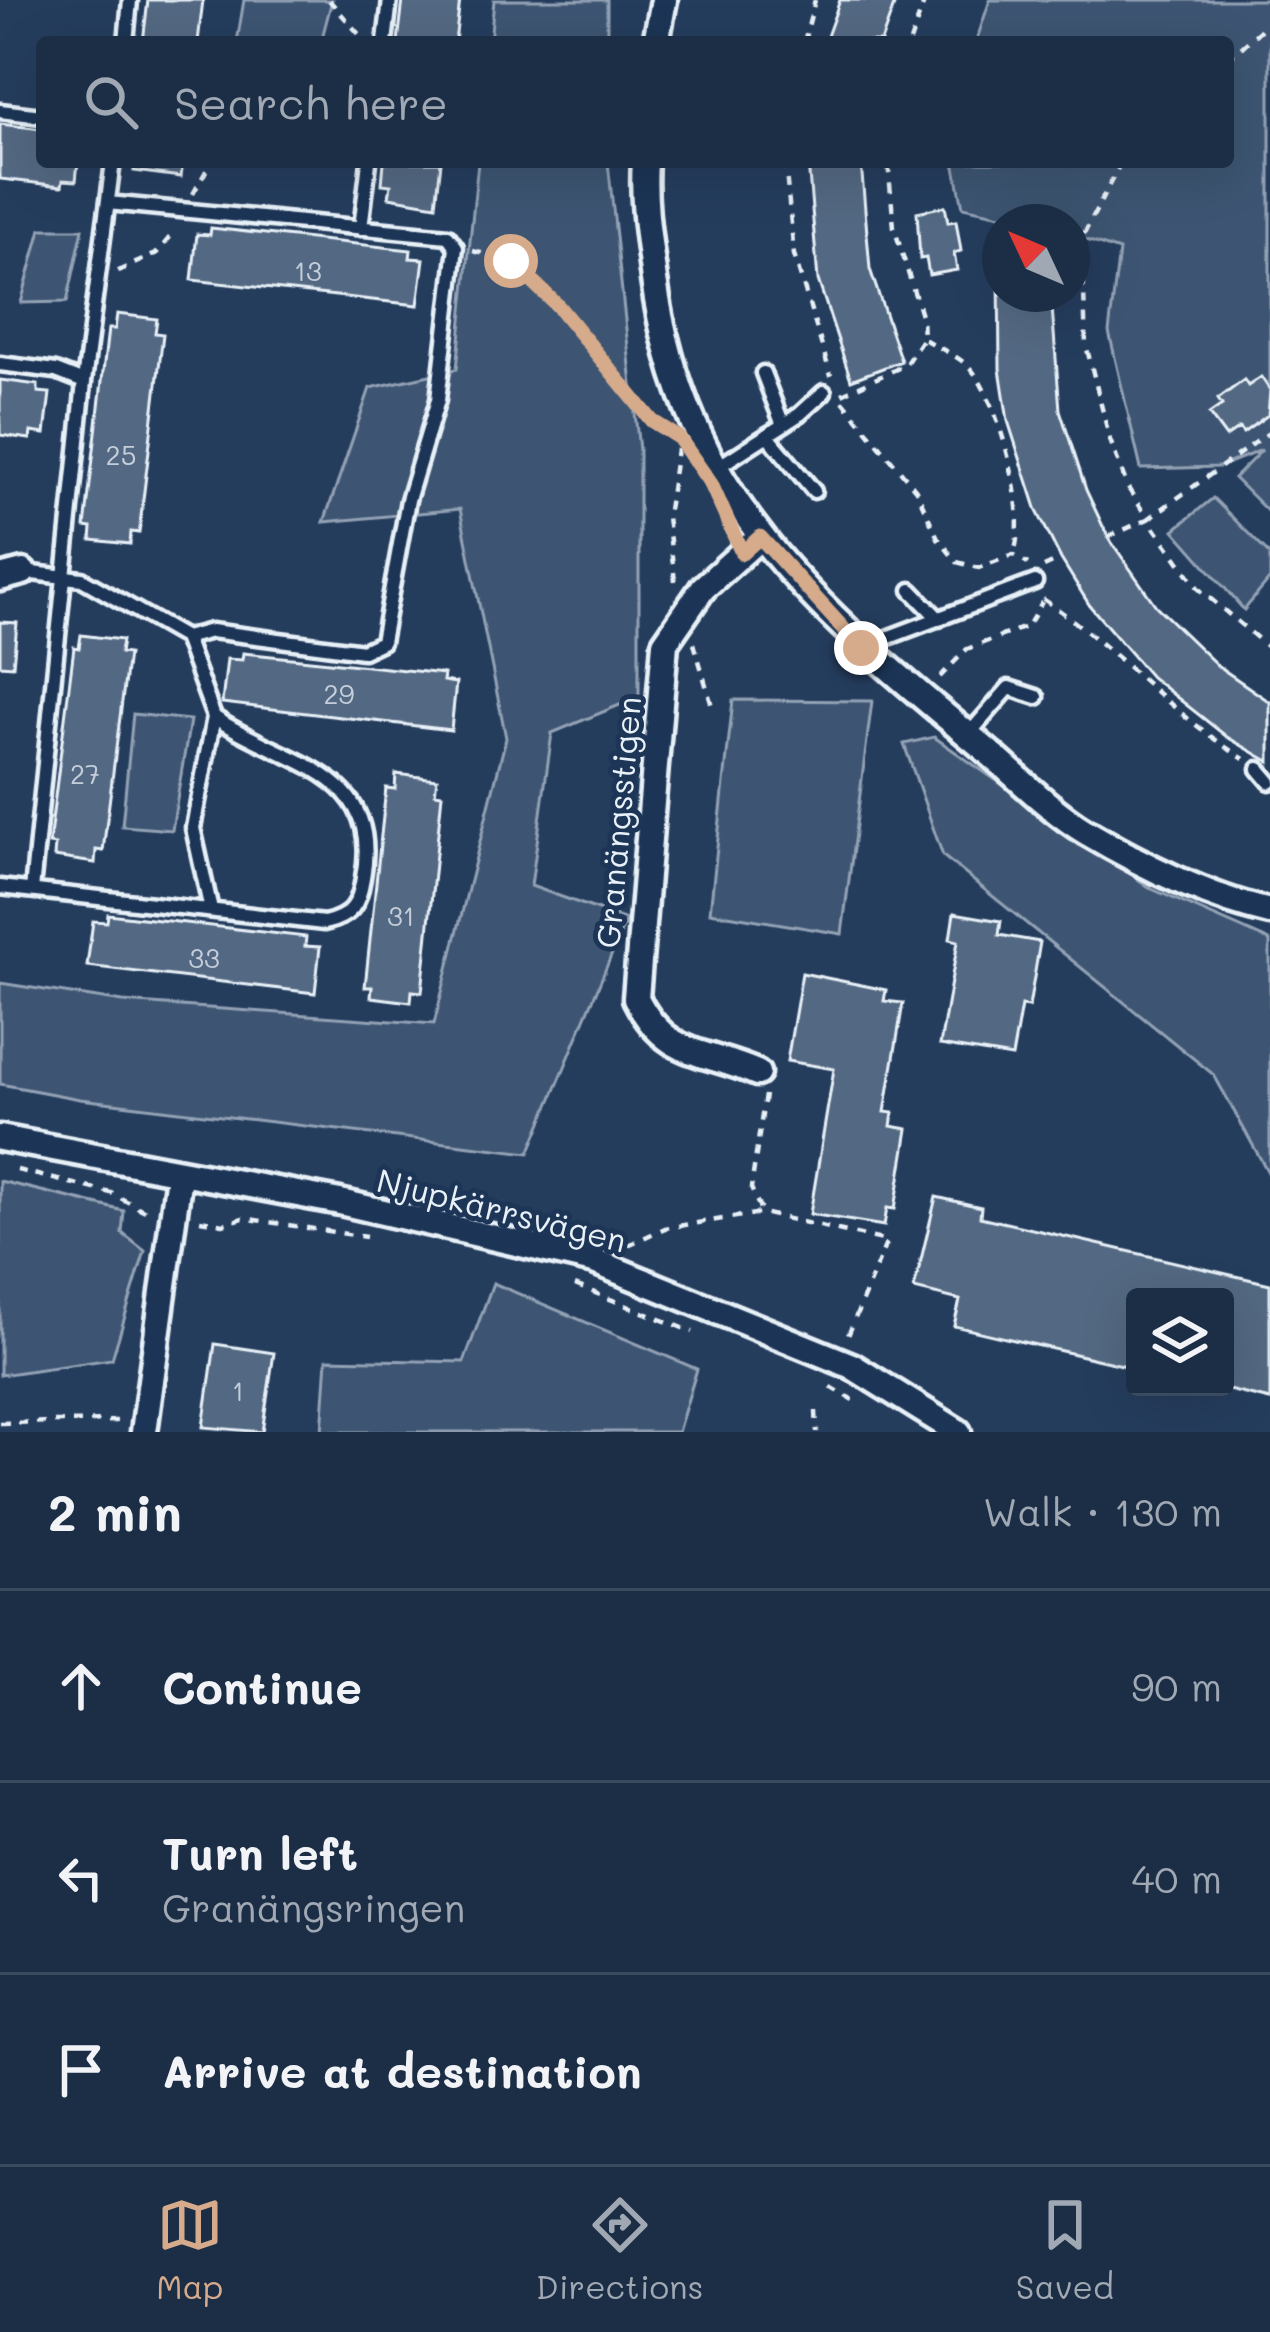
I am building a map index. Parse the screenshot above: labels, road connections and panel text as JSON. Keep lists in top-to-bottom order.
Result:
{
  "streets": {
    "street": ["Granängsstigen", "Njupkärrsvägen"]
  },
  "house_numbers": [
    "13",
    "25",
    "29",
    "27",
    "31",
    "33",
    "1"
  ],
  "north": "top left",
  "page": {
    "search": "Search here",
    "heading": ["2 min", "Walk · 130 m"],
    "list": [
      ["Continue", "90 m"],
      ["Turn left", "Granängsringen", "40 m"],
      "Arrive at destination"
    ],
    "nav": ["Map", "Directions", "Saved"]
  }
}
